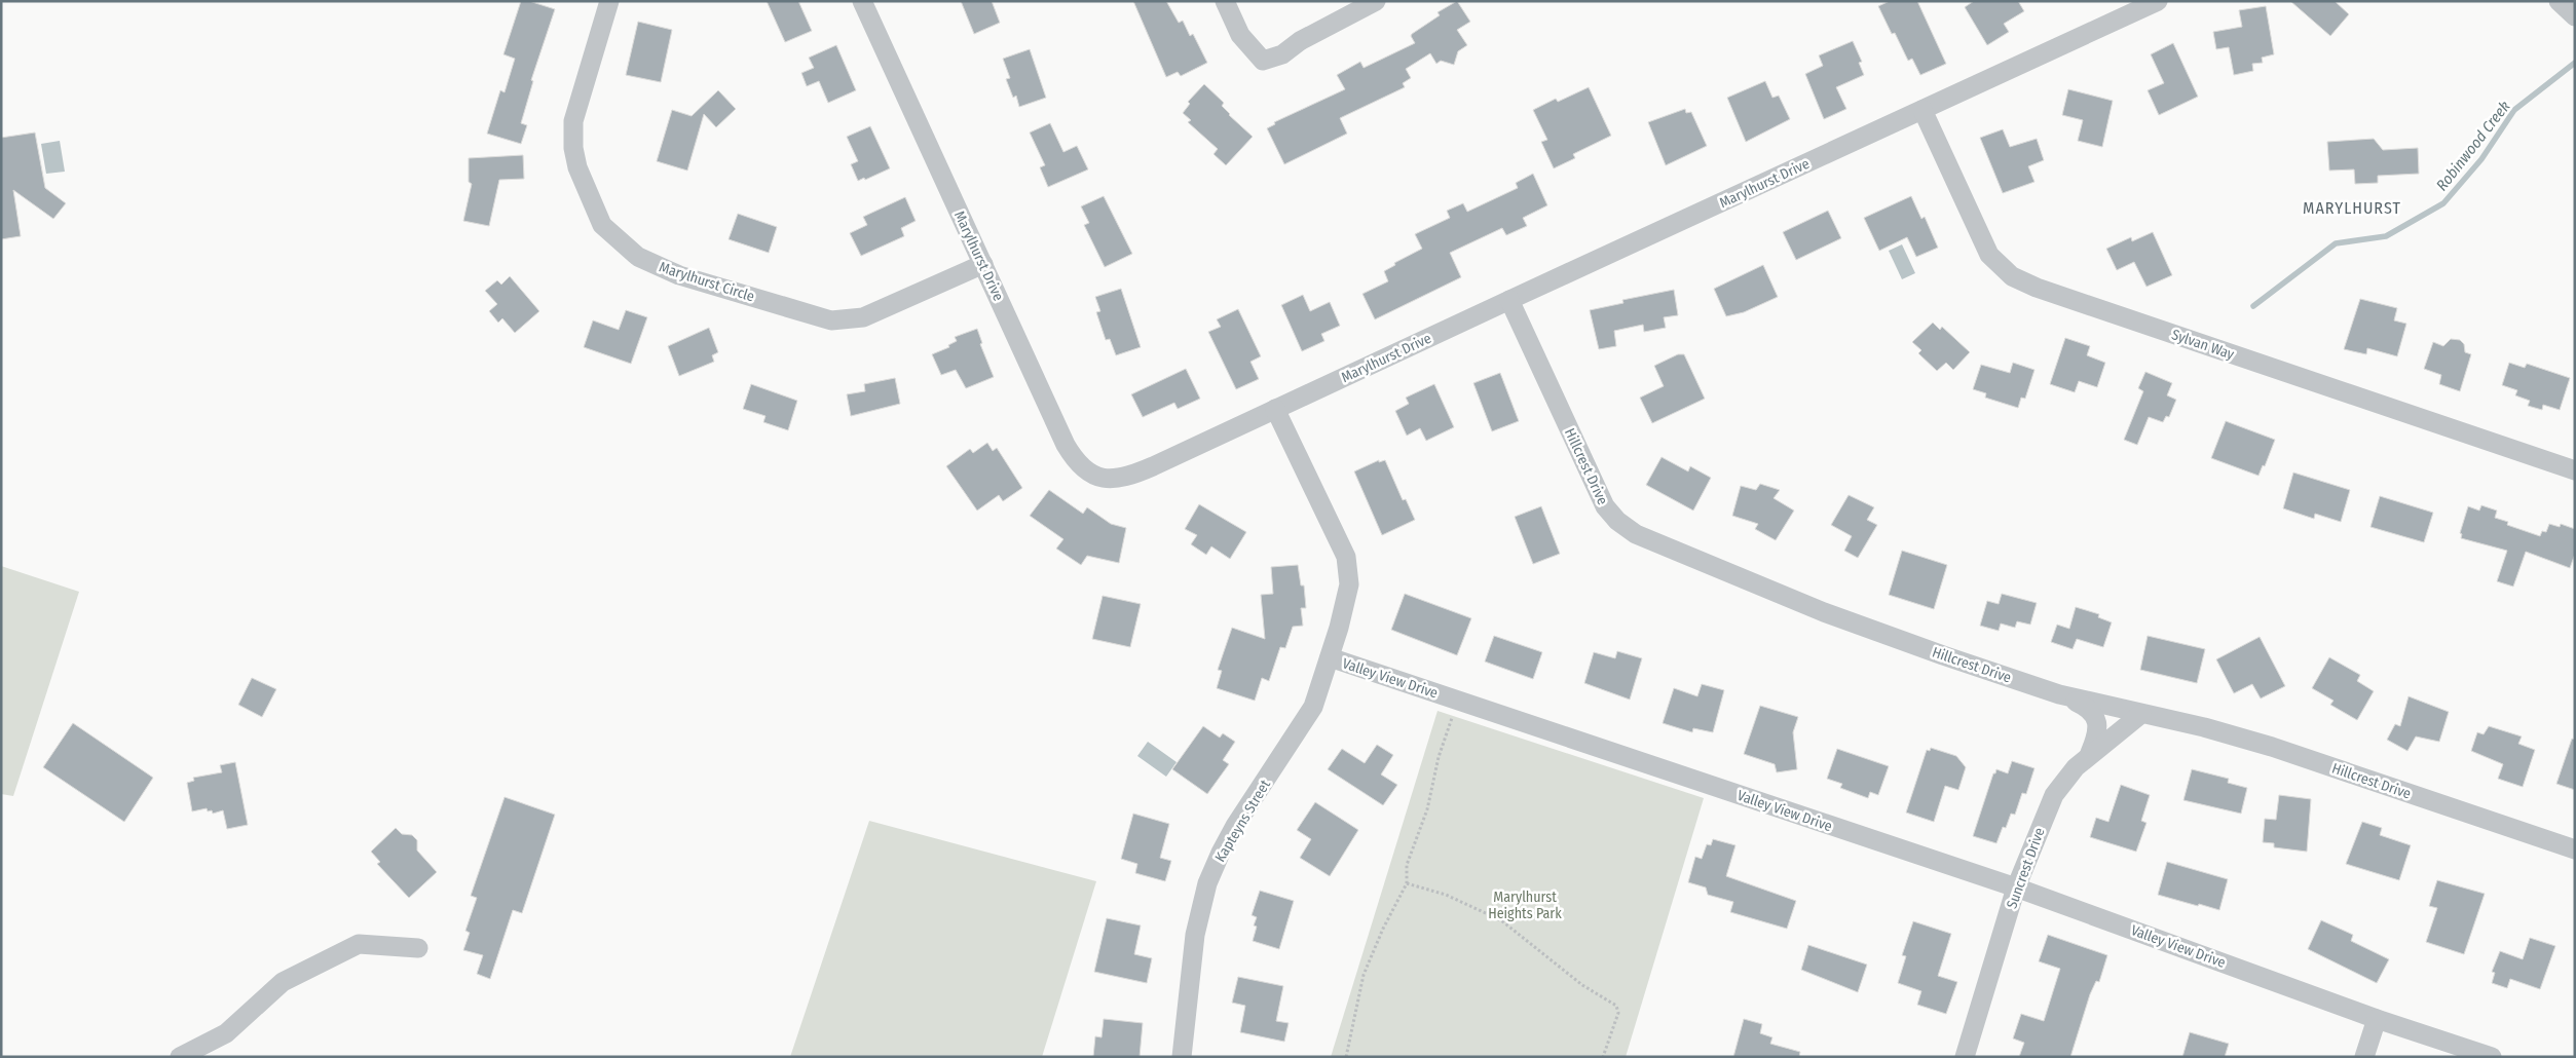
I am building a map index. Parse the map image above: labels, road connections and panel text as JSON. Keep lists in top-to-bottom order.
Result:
{
  "streets": {
    "street": [
      "Marylhurst Drive",
      "Marylhurst Circle",
      "Sylvan Way",
      "Hillcrest Drive",
      "Valley View Drive",
      "Kapteyns Street",
      "Suncrest Drive"
    ]
  },
  "crossings": [
    ["Marylhurst Drive", "Marylhurst Circle"],
    ["Marylhurst Drive", "Sylvan Way"],
    ["Marylhurst Drive", "Hillcrest Drive"],
    ["Marylhurst Drive", "Valley View Drive"],
    ["Hillcrest Drive", "Suncrest Drive"],
    ["Valley View Drive", "Kapteyns Street"],
    ["Valley View Drive", "Suncrest Drive"]
  ],
  "districts": ["MARYLHURST"],
  "water": ["Robinwood Creek"],
  "parks": ["Marylhurst Heights Park"]
}
